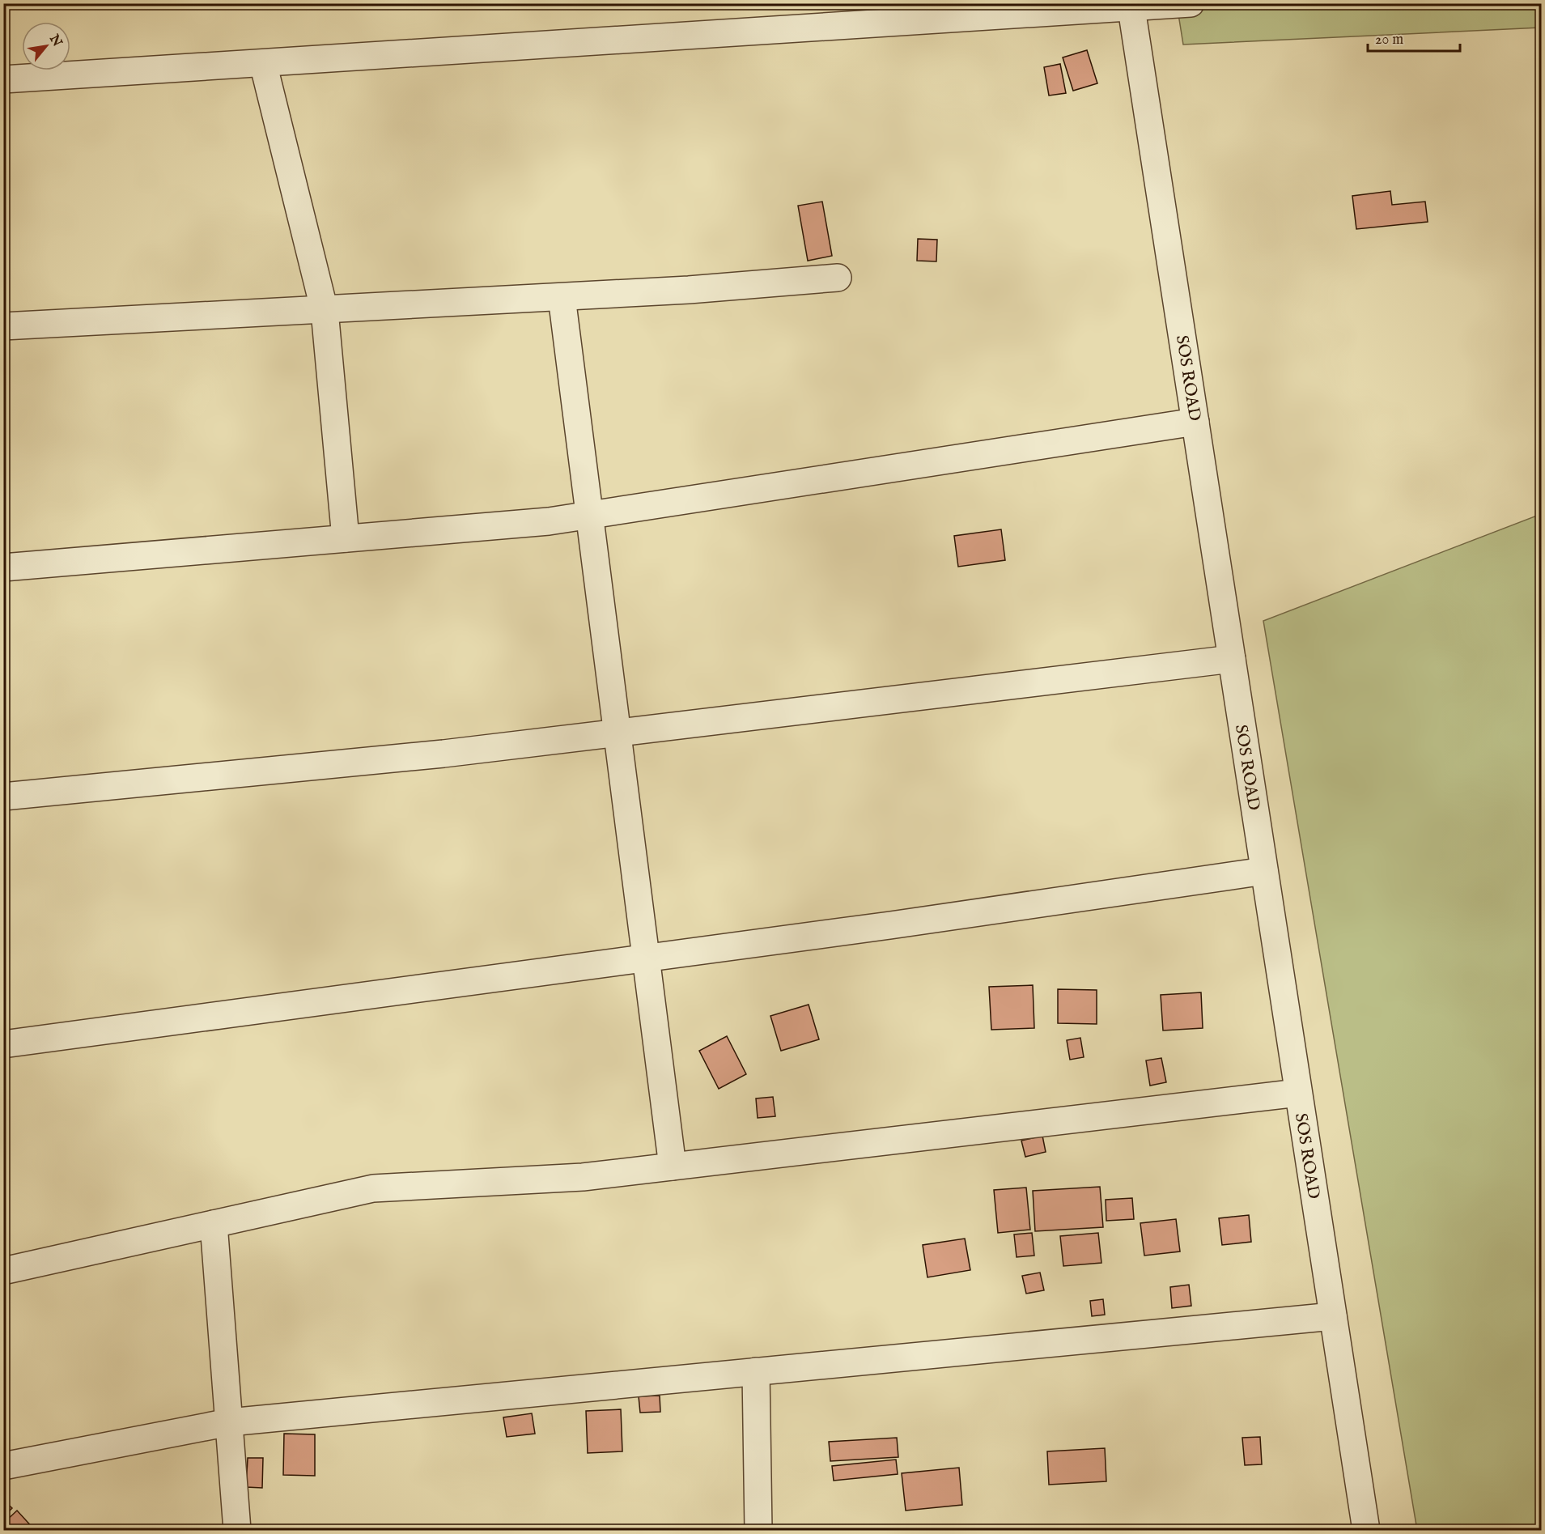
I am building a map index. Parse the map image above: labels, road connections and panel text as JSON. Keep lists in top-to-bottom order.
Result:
{
  "streets": {
    "street": ["SOS ROAD"]
  },
  "scale_bar": "20 m",
  "north": "top right"
}
